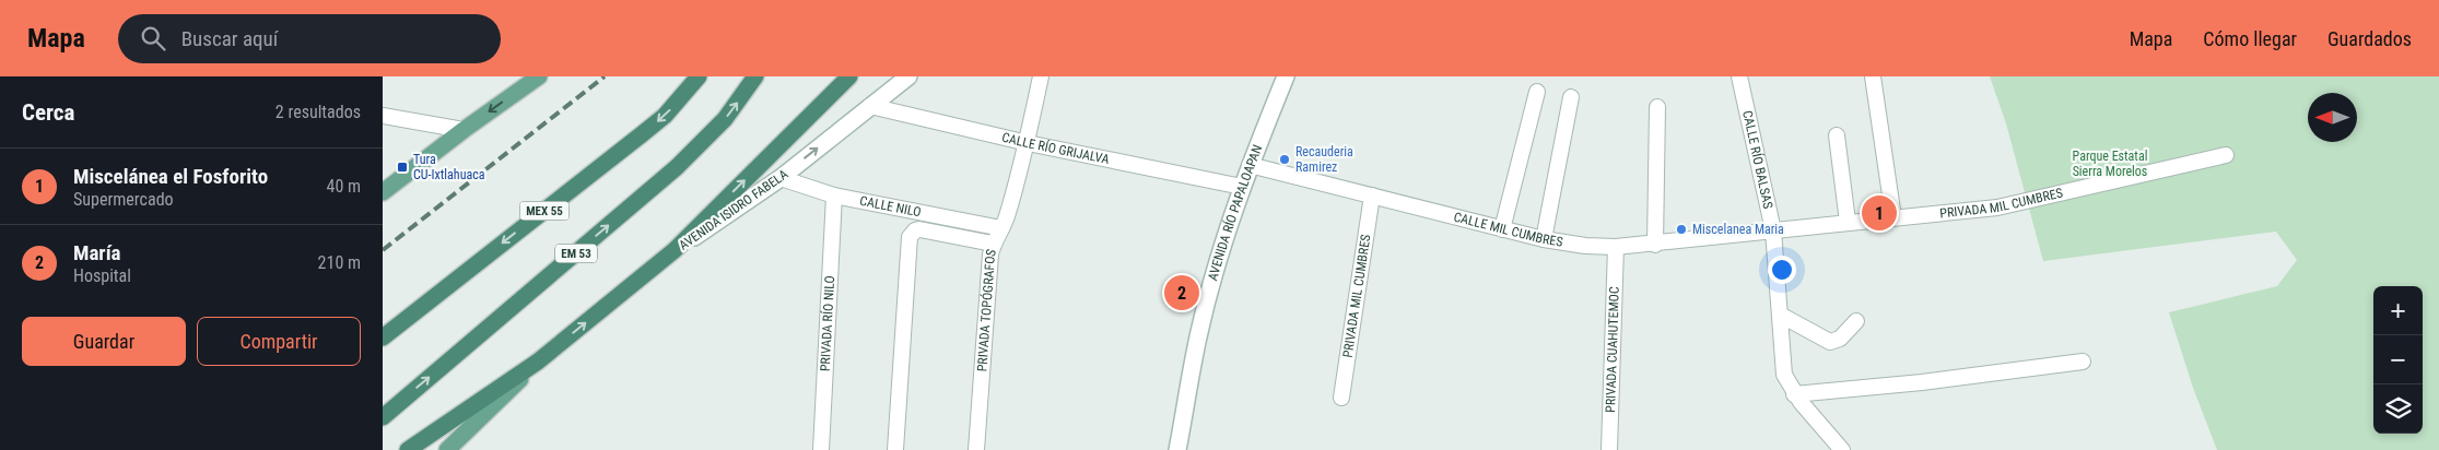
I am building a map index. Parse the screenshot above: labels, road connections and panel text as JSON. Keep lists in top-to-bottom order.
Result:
{
  "streets": {
    "highway": ["AVENIDA ISIDRO FABELA", "MEX 55", "EM 53"],
    "main road": ["AVENIDA RÍO PAPALOAPAN"],
    "street": [
      "CALLE RÍO GRIJALVA",
      "CALLE RÍO BALSAS",
      "PRIVADA MIL CUMBRES",
      "CALLE NILO",
      "CALLE MIL CUMBRES",
      "PRIVADA TOPÓGRAFOS",
      "PRIVADA RÍO NILO",
      "PRIVADA CUAHUTEMOC"
    ]
  },
  "crossings": [
    ["CALLE RÍO GRIJALVA", "AVENIDA ISIDRO FABELA"],
    ["CALLE RÍO GRIJALVA", "AVENIDA RÍO PAPALOAPAN"],
    ["CALLE RÍO BALSAS", "PRIVADA MIL CUMBRES"],
    ["CALLE RÍO BALSAS", "CALLE MIL CUMBRES"],
    ["PRIVADA MIL CUMBRES", "CALLE MIL CUMBRES"],
    ["CALLE NILO", "AVENIDA ISIDRO FABELA"],
    ["CALLE NILO", "PRIVADA RÍO NILO"],
    ["AVENIDA RÍO PAPALOAPAN", "CALLE MIL CUMBRES"],
    ["CALLE MIL CUMBRES", "PRIVADA CUAHUTEMOC"]
  ],
  "parks": ["Parque Estatal Sierra Morelos"],
  "places": {
    "other": ["Recauderia Ramirez", "Miscelanea Maria"],
    "transit": ["Tura CU-Ixtlahuaca"]
  },
  "north": "left",
  "page": {
    "header": "Mapa",
    "search": "Buscar aquí",
    "nav": ["Mapa", "Cómo llegar", "Guardados"],
    "heading": ["Cerca", "2 resultados"],
    "list": [
      {
        "mark": "1",
        "name": "Miscelánea el Fosforito",
        "note": "Supermercado",
        "value": "40 m"
      },
      {
        "mark": "2",
        "name": "María",
        "note": "Hospital",
        "value": "210 m"
      }
    ],
    "pins": ["1", "2"],
    "map_buttons": ["+", "−"],
    "buttons": ["Guardar", "Compartir"]
  }
}
